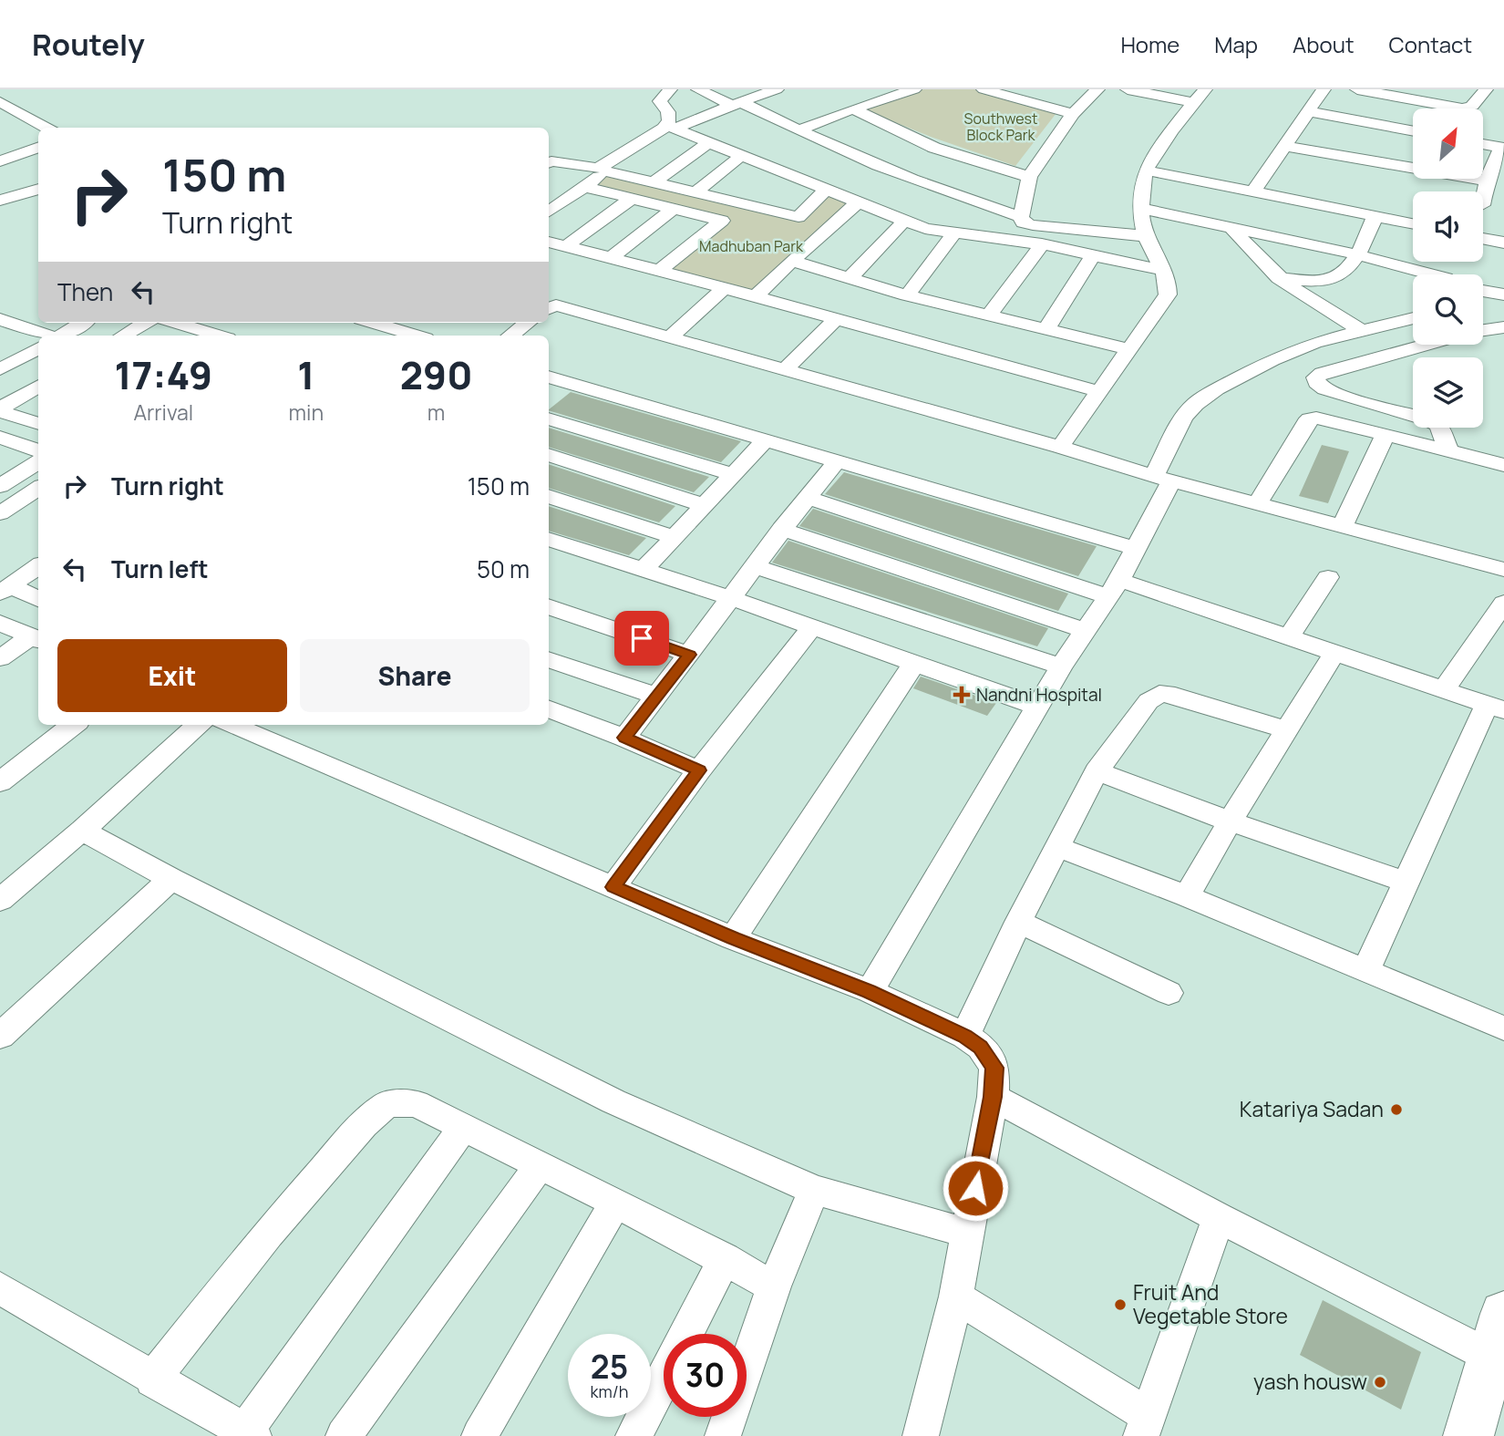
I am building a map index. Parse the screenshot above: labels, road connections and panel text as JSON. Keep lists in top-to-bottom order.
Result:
{
  "parks": ["Southwest Block Park", "Madhuban Park"],
  "places": {
    "health": ["Nandni Hospital"],
    "other": ["Katariya Sadan", "Fruit And Vegetable Store", "yash housw"]
  },
  "north": "top right",
  "page": {
    "header": "Routely",
    "nav": [
      "Home",
      "Map",
      "About",
      "Contact"
    ],
    "turn": ["150 m", "Turn right"],
    "then": "Then",
    "eta": [
      "17:49",
      "Arrival",
      "1",
      "min",
      "290",
      "m"
    ],
    "list": [
      {
        "name": "Turn right",
        "value": "150 m"
      },
      {
        "name": "Turn left",
        "value": "50 m"
      }
    ],
    "buttons": ["Exit", "Share"],
    "speed": "25 km/h",
    "limit": "30"
  }
}
